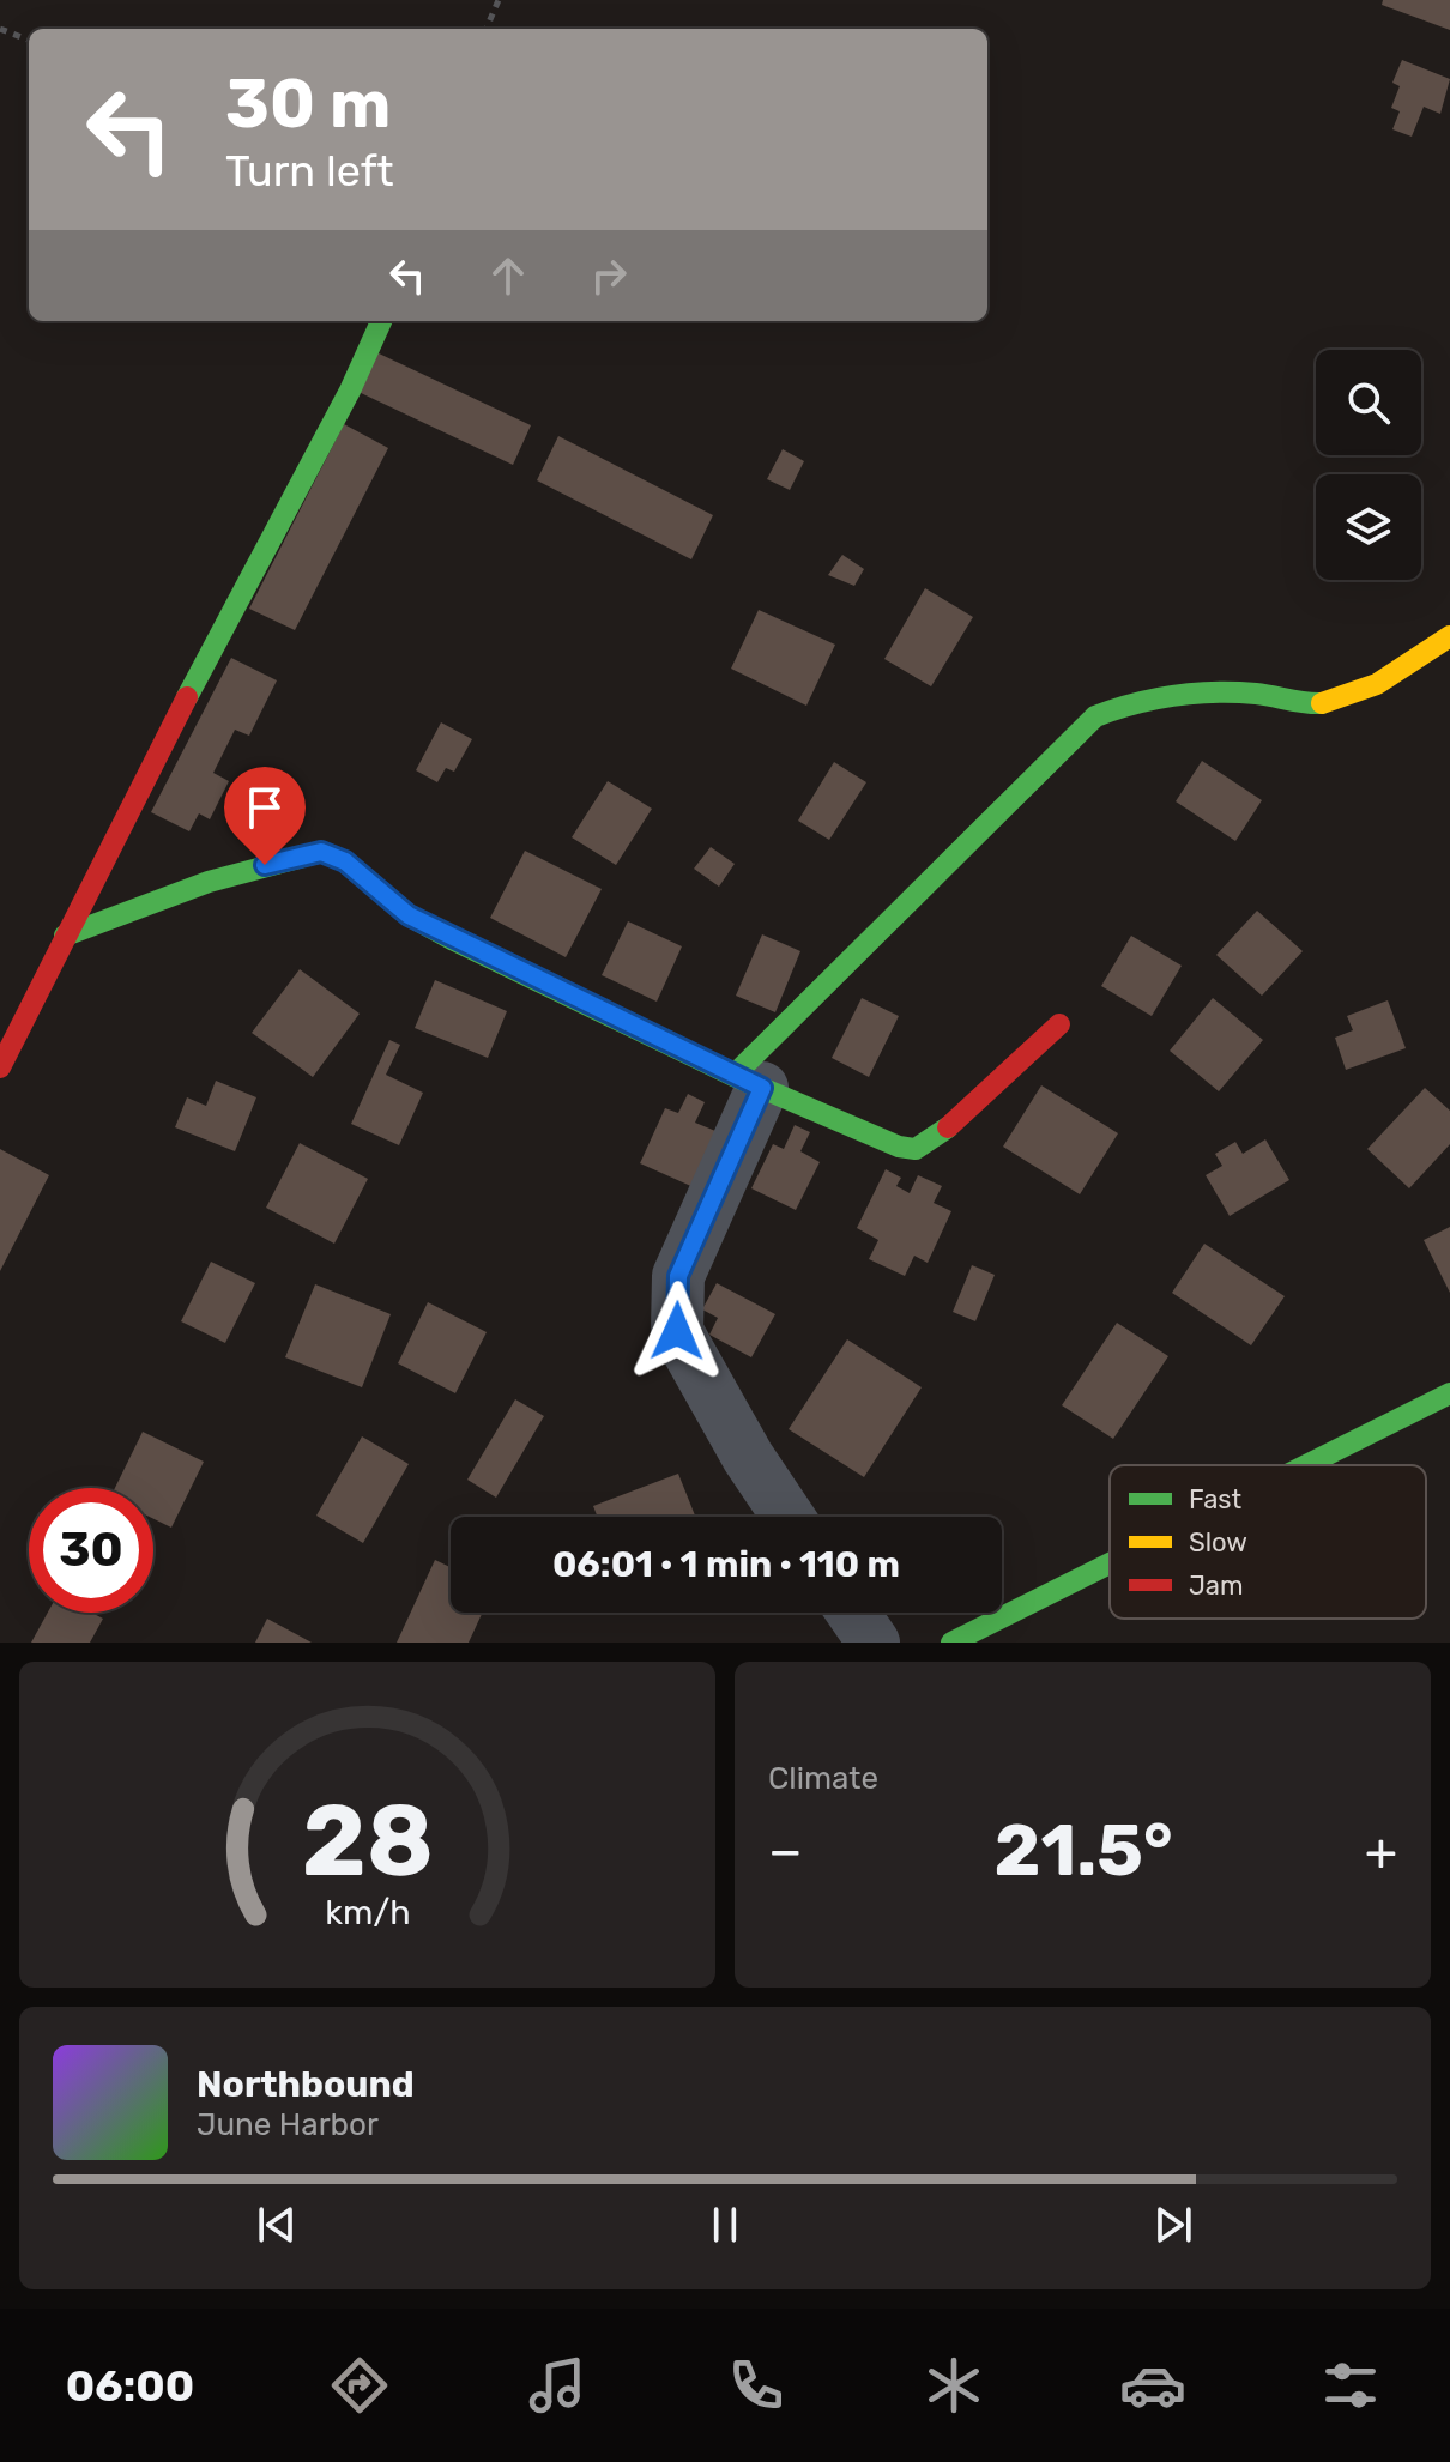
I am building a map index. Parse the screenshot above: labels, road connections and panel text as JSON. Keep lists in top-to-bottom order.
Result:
{
  "legend": ["Fast", "Slow", "Jam"],
  "page": {
    "turn": ["30 m", "Turn left"],
    "limit": "30",
    "trip": "06:01 · 1 min · 110 m",
    "tile": "Climate",
    "heat": ["−", "21.5°", "+"],
    "song": ["Northbound", "June Harbor"],
    "tabs": "06:00",
    "gauge": ["28", "km/h"]
  }
}
